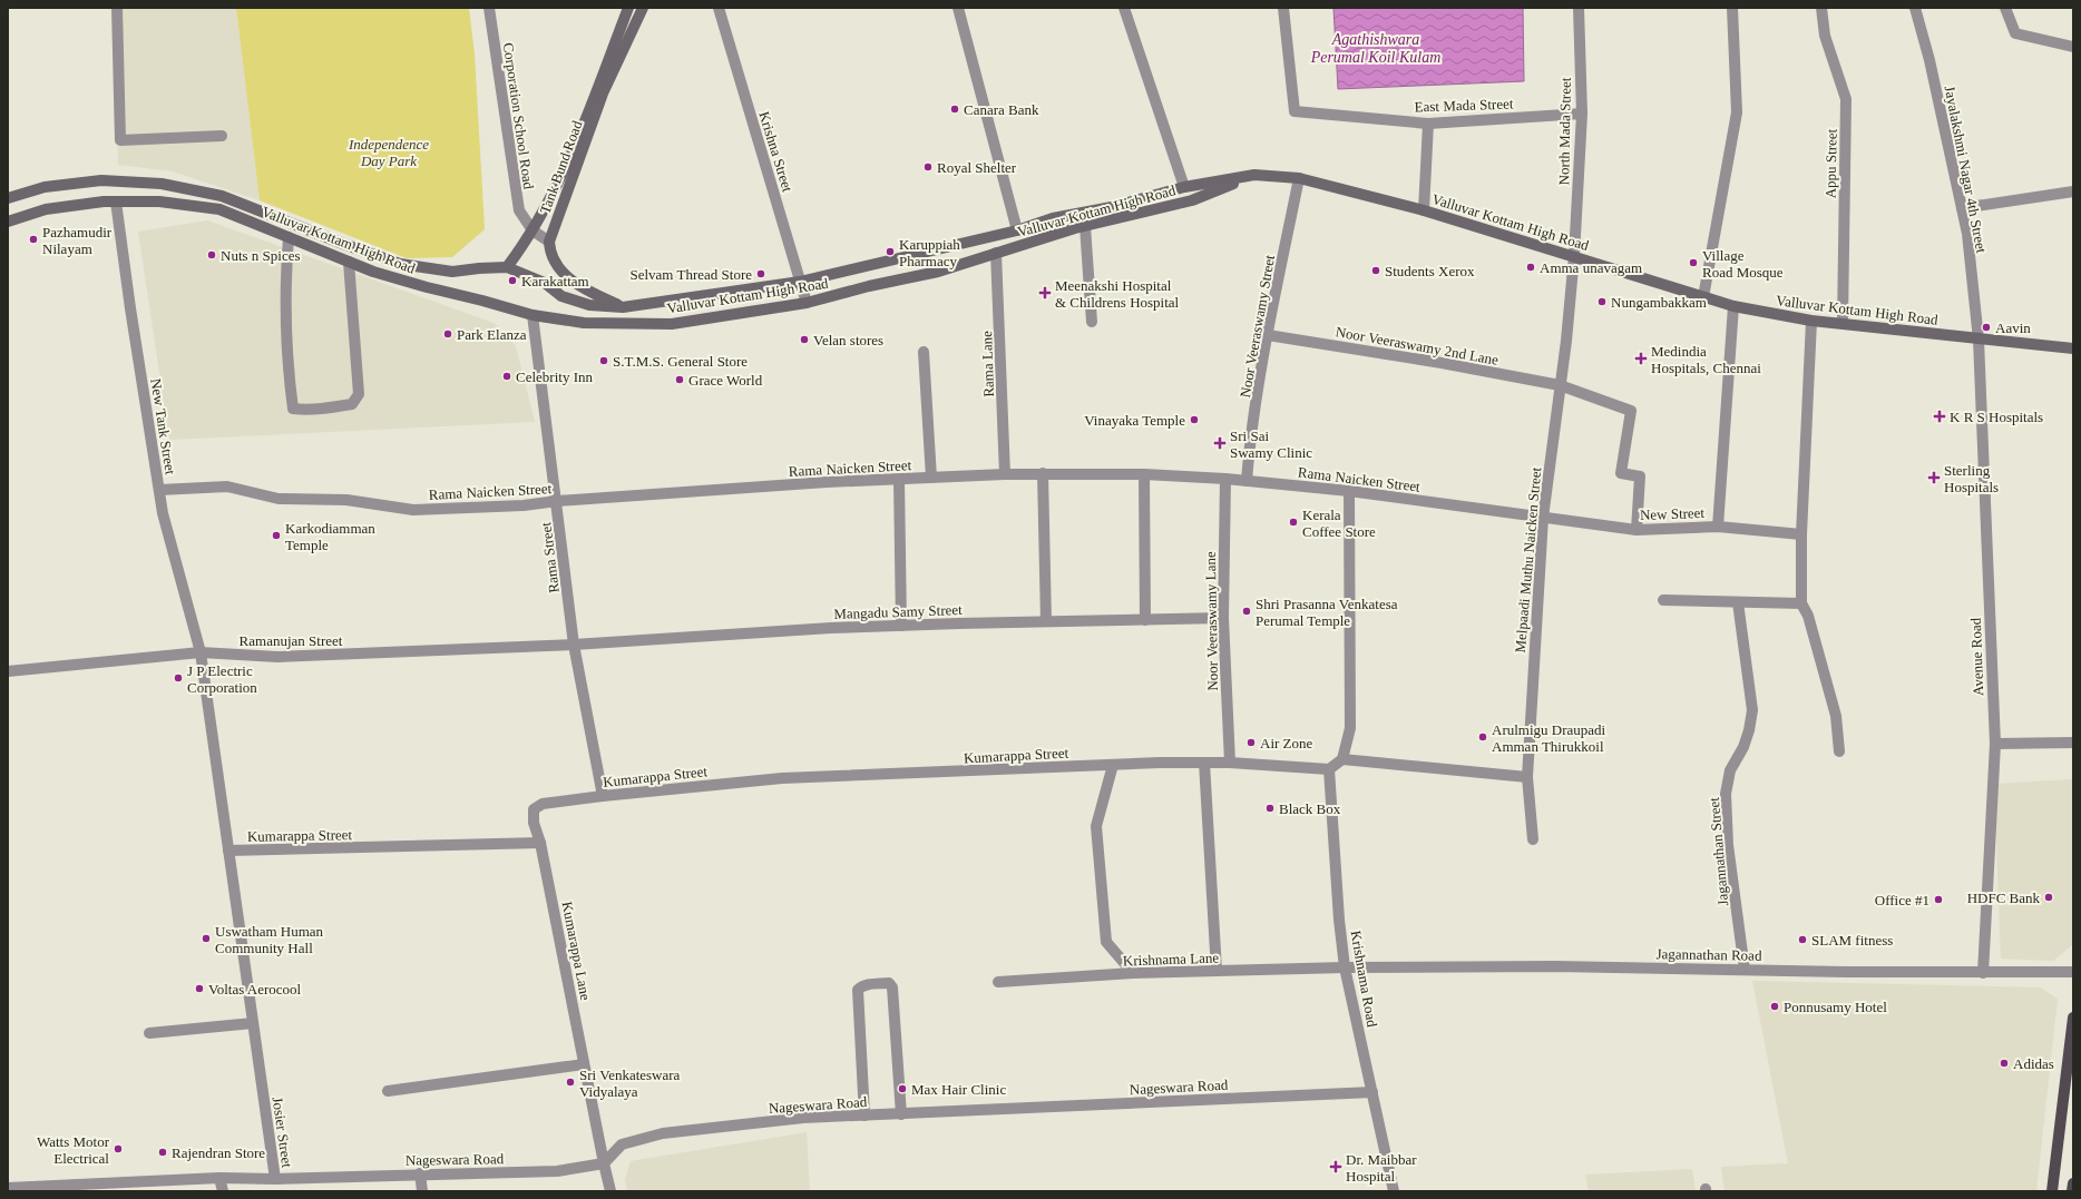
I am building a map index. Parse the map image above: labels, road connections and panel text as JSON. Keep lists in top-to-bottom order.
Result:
{
  "streets": {
    "main road": ["Tank Bund Road", "Valluvar Kottam High Road"],
    "street": [
      "East Mada Street",
      "Corporation School Road",
      "North Mada Street",
      "Krishna Street",
      "Appu Street",
      "Jayalakshmi Nagar 4th Street",
      "Noor Veeraswamy Street",
      "Noor Veeraswamy 2nd Lane",
      "Rama Lane",
      "New Tank Street",
      "Rama Naicken Street",
      "New Street",
      "Rama Street",
      "Melpaadi Muthu Naicken Street",
      "Mangadu Samy Street",
      "Noor Veeraswamy Lane",
      "Ramanujan Street",
      "Avenue Road",
      "Kumarappa Street",
      "Jagannathan Street",
      "Kumarappa Lane",
      "Jagannathan Road",
      "Krishnama Lane",
      "Krishnama Road",
      "Nageswara Road",
      "Josier Street"
    ]
  },
  "crossings": [
    ["East Mada Street", "North Mada Street"],
    ["Corporation School Road", "Tank Bund Road"],
    ["North Mada Street", "Valluvar Kottam High Road"],
    ["North Mada Street", "Melpaadi Muthu Naicken Street"],
    ["Krishna Street", "Valluvar Kottam High Road"],
    ["Appu Street", "Valluvar Kottam High Road"],
    ["Tank Bund Road", "Valluvar Kottam High Road"],
    ["Jayalakshmi Nagar 4th Street", "Valluvar Kottam High Road"],
    ["Jayalakshmi Nagar 4th Street", "Avenue Road"],
    ["Valluvar Kottam High Road", "Noor Veeraswamy Street"],
    ["Valluvar Kottam High Road", "Rama Lane"],
    ["Valluvar Kottam High Road", "New Tank Street"],
    ["Valluvar Kottam High Road", "Rama Street"],
    ["Valluvar Kottam High Road", "Melpaadi Muthu Naicken Street"],
    ["Valluvar Kottam High Road", "Avenue Road"],
    ["Noor Veeraswamy Street", "Noor Veeraswamy 2nd Lane"],
    ["Noor Veeraswamy Street", "Rama Naicken Street"],
    ["Noor Veeraswamy 2nd Lane", "New Street"],
    ["Noor Veeraswamy 2nd Lane", "Melpaadi Muthu Naicken Street"],
    ["Rama Lane", "Rama Naicken Street"],
    ["New Tank Street", "Rama Naicken Street"],
    ["New Tank Street", "Ramanujan Street"],
    ["New Tank Street", "Kumarappa Street"],
    ["Rama Naicken Street", "New Street"],
    ["Rama Naicken Street", "Rama Street"],
    ["Rama Naicken Street", "Melpaadi Muthu Naicken Street"],
    ["Rama Naicken Street", "Noor Veeraswamy Lane"],
    ["New Street", "Melpaadi Muthu Naicken Street"],
    ["Rama Street", "Mangadu Samy Street"],
    ["Rama Street", "Ramanujan Street"],
    ["Rama Street", "Kumarappa Street"],
    ["Mangadu Samy Street", "Noor Veeraswamy Lane"],
    ["Mangadu Samy Street", "Ramanujan Street"],
    ["Noor Veeraswamy Lane", "Kumarappa Street"],
    ["Ramanujan Street", "Kumarappa Street"],
    ["Avenue Road", "Jagannathan Road"],
    ["Kumarappa Street", "Kumarappa Lane"],
    ["Kumarappa Street", "Krishnama Road"],
    ["Kumarappa Street", "Josier Street"],
    ["Jagannathan Street", "Jagannathan Road"],
    ["Kumarappa Lane", "Nageswara Road"],
    ["Jagannathan Road", "Krishnama Lane"],
    ["Jagannathan Road", "Krishnama Road"],
    ["Krishnama Lane", "Krishnama Road"],
    ["Krishnama Road", "Nageswara Road"],
    ["Nageswara Road", "Josier Street"]
  ],
  "water": ["Agathishwara Perumal Koil Kulam"],
  "parks": ["Independence Day Park"],
  "places": {
    "other": [
      "Canara Bank",
      "Royal Shelter",
      "Pazhamudir Nilayam",
      "Karuppiah Pharmacy",
      "Nuts n Spices",
      "Village Road Mosque",
      "Amma unavagam",
      "Students Xerox",
      "Selvam Thread Store",
      "Karakattam",
      "Nungambakkam",
      "Aavin",
      "Park Elanza",
      "Velan stores",
      "S.T.M.S. General Store",
      "Celebrity Inn",
      "Grace World",
      "Vinayaka Temple",
      "Kerala Coffee Store",
      "Karkodiamman Temple",
      "Shri Prasanna Venkatesa Perumal Temple",
      "J P Electric Corporation",
      "Arulmigu Draupadi Amman Thirukkoil",
      "Air Zone",
      "Black Box",
      "HDFC Bank",
      "Office #1",
      "Uswatham Human Community Hall",
      "SLAM fitness",
      "Voltas Aerocool",
      "Ponnusamy Hotel",
      "Adidas",
      "Sri Venkateswara Vidyalaya",
      "Max Hair Clinic",
      "Watts Motor Electrical",
      "Rajendran Store"
    ],
    "health": [
      "Meenakshi Hospital & Childrens Hospital",
      "Medindia Hospitals, Chennai",
      "K R S Hospitals",
      "Sri Sai Swamy Clinic",
      "Sterling Hospitals",
      "Dr. Maibbar Hospital"
    ]
  }
}
